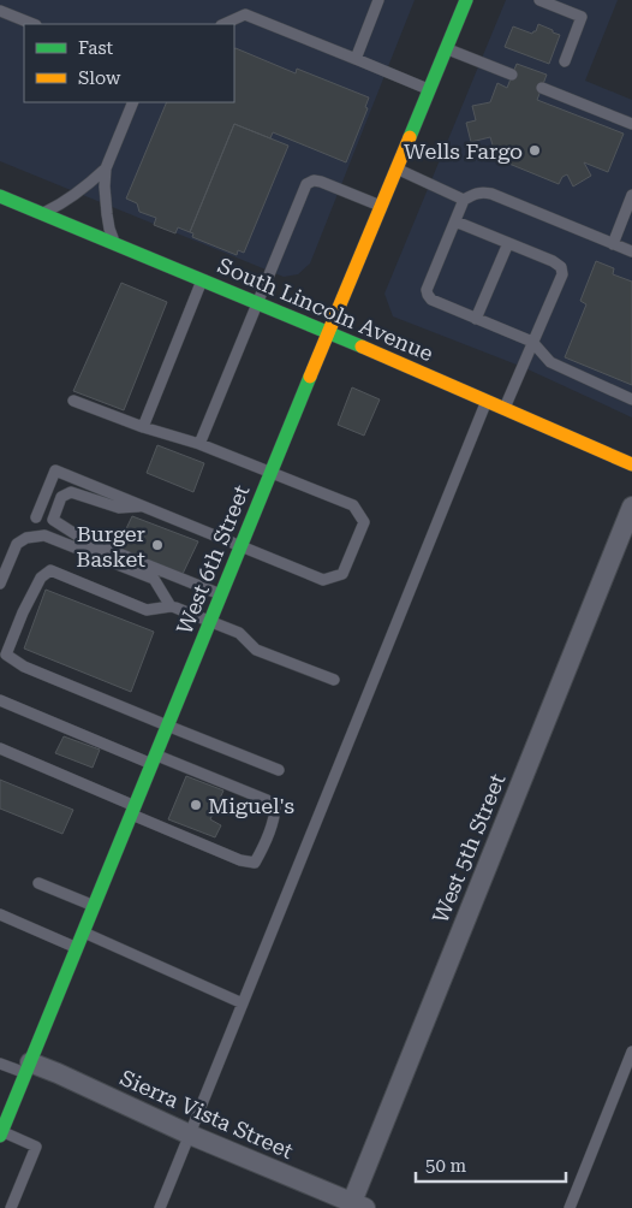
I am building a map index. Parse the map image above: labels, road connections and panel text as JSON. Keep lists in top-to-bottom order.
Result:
{
  "streets": {
    "main road": ["South Lincoln Avenue", "West 6th Street"],
    "street": ["West 5th Street", "Sierra Vista Street"]
  },
  "crossings": [
    ["South Lincoln Avenue", "West 6th Street"],
    ["West 6th Street", "Sierra Vista Street"],
    ["West 5th Street", "Sierra Vista Street"]
  ],
  "places": ["Wells Fargo", "Burger Basket", "Miguel's"],
  "legend": ["Fast", "Slow"],
  "scale_bar": "50 m"
}
